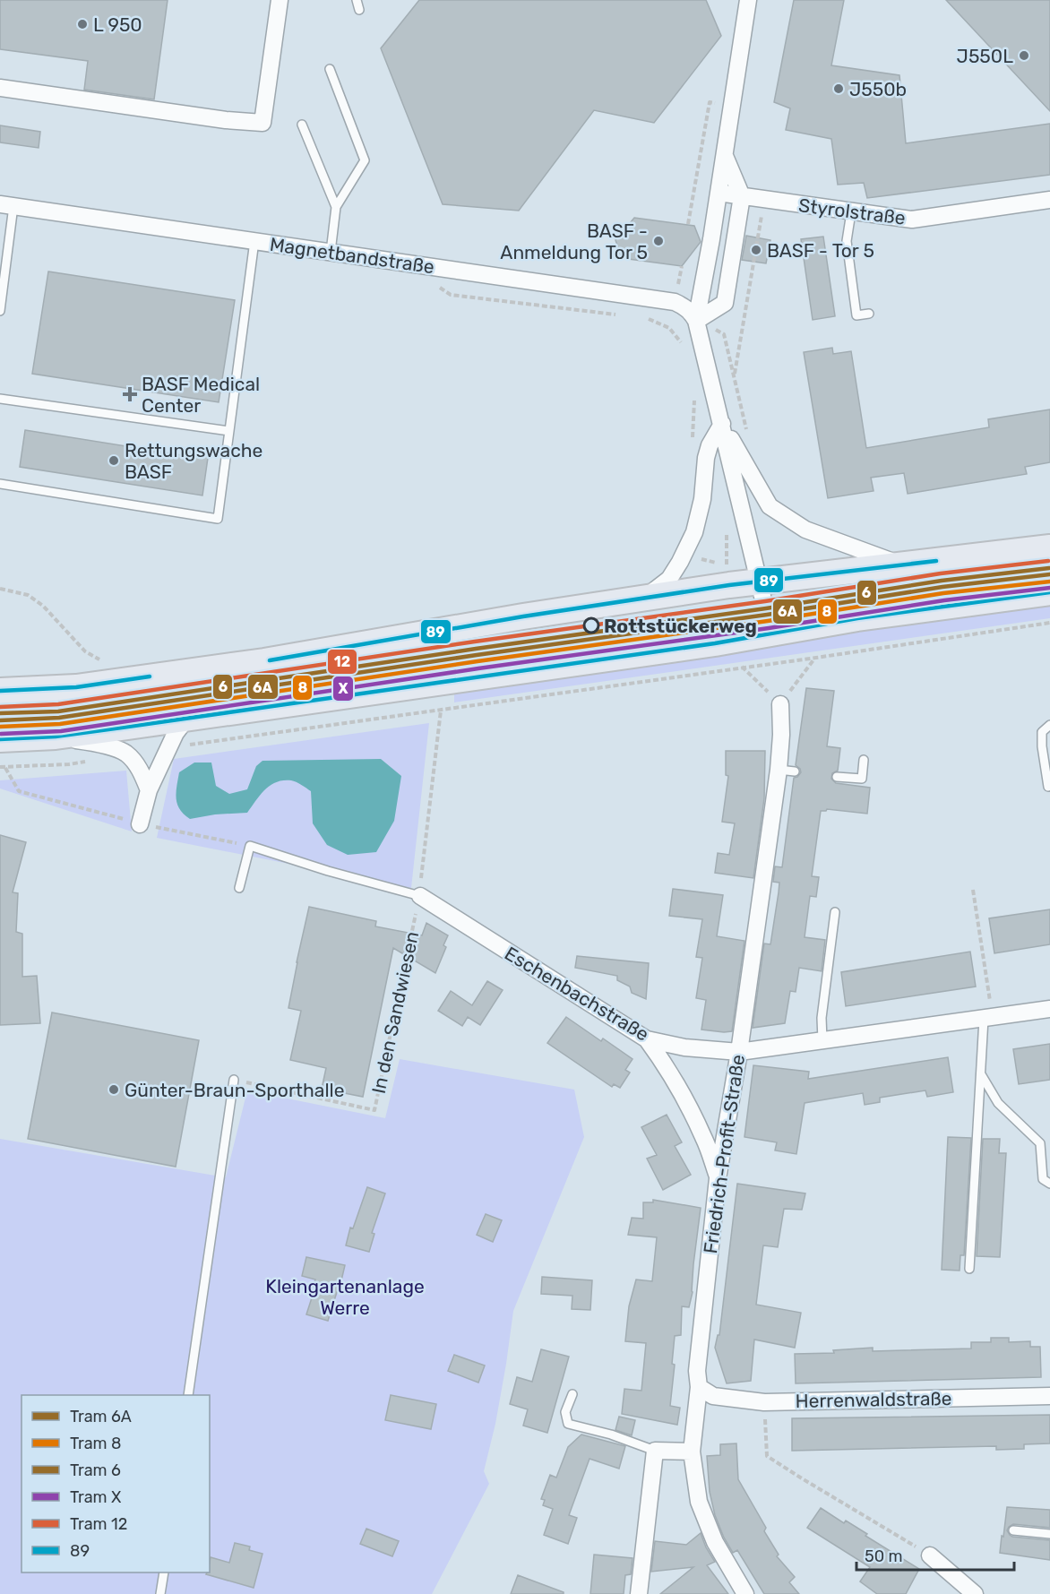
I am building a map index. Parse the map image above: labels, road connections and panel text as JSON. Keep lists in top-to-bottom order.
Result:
{
  "streets": {
    "street": [
      "Styrolstraße",
      "Magnetbandstraße",
      "Eschenbachstraße",
      "Friedrich-Profit-Straße",
      "Herrenwaldstraße"
    ],
    "path": ["In den Sandwiesen"]
  },
  "crossings": [
    ["Eschenbachstraße", "In den Sandwiesen"],
    ["Eschenbachstraße", "Friedrich-Profit-Straße"],
    ["Friedrich-Profit-Straße", "Herrenwaldstraße"]
  ],
  "parks": ["Kleingartenanlage Werre"],
  "places": {
    "other": [
      "L 950",
      "J550L",
      "J550b",
      "BASF - Anmeldung Tor 5",
      "BASF - Tor 5",
      "Rettungswache BASF",
      "Rottstückerweg",
      "Günter-Braun-Sporthalle"
    ],
    "health": ["BASF Medical Center"]
  },
  "lines": [
    "tram line 12",
    "transit line 89",
    "tram line 6",
    "tram line 6A",
    "tram line 8",
    "tram line X"
  ],
  "legend": [
    "Tram 6A",
    "Tram 8",
    "Tram 6",
    "Tram X",
    "Tram 12",
    "89"
  ],
  "scale_bar": "50 m"
}
